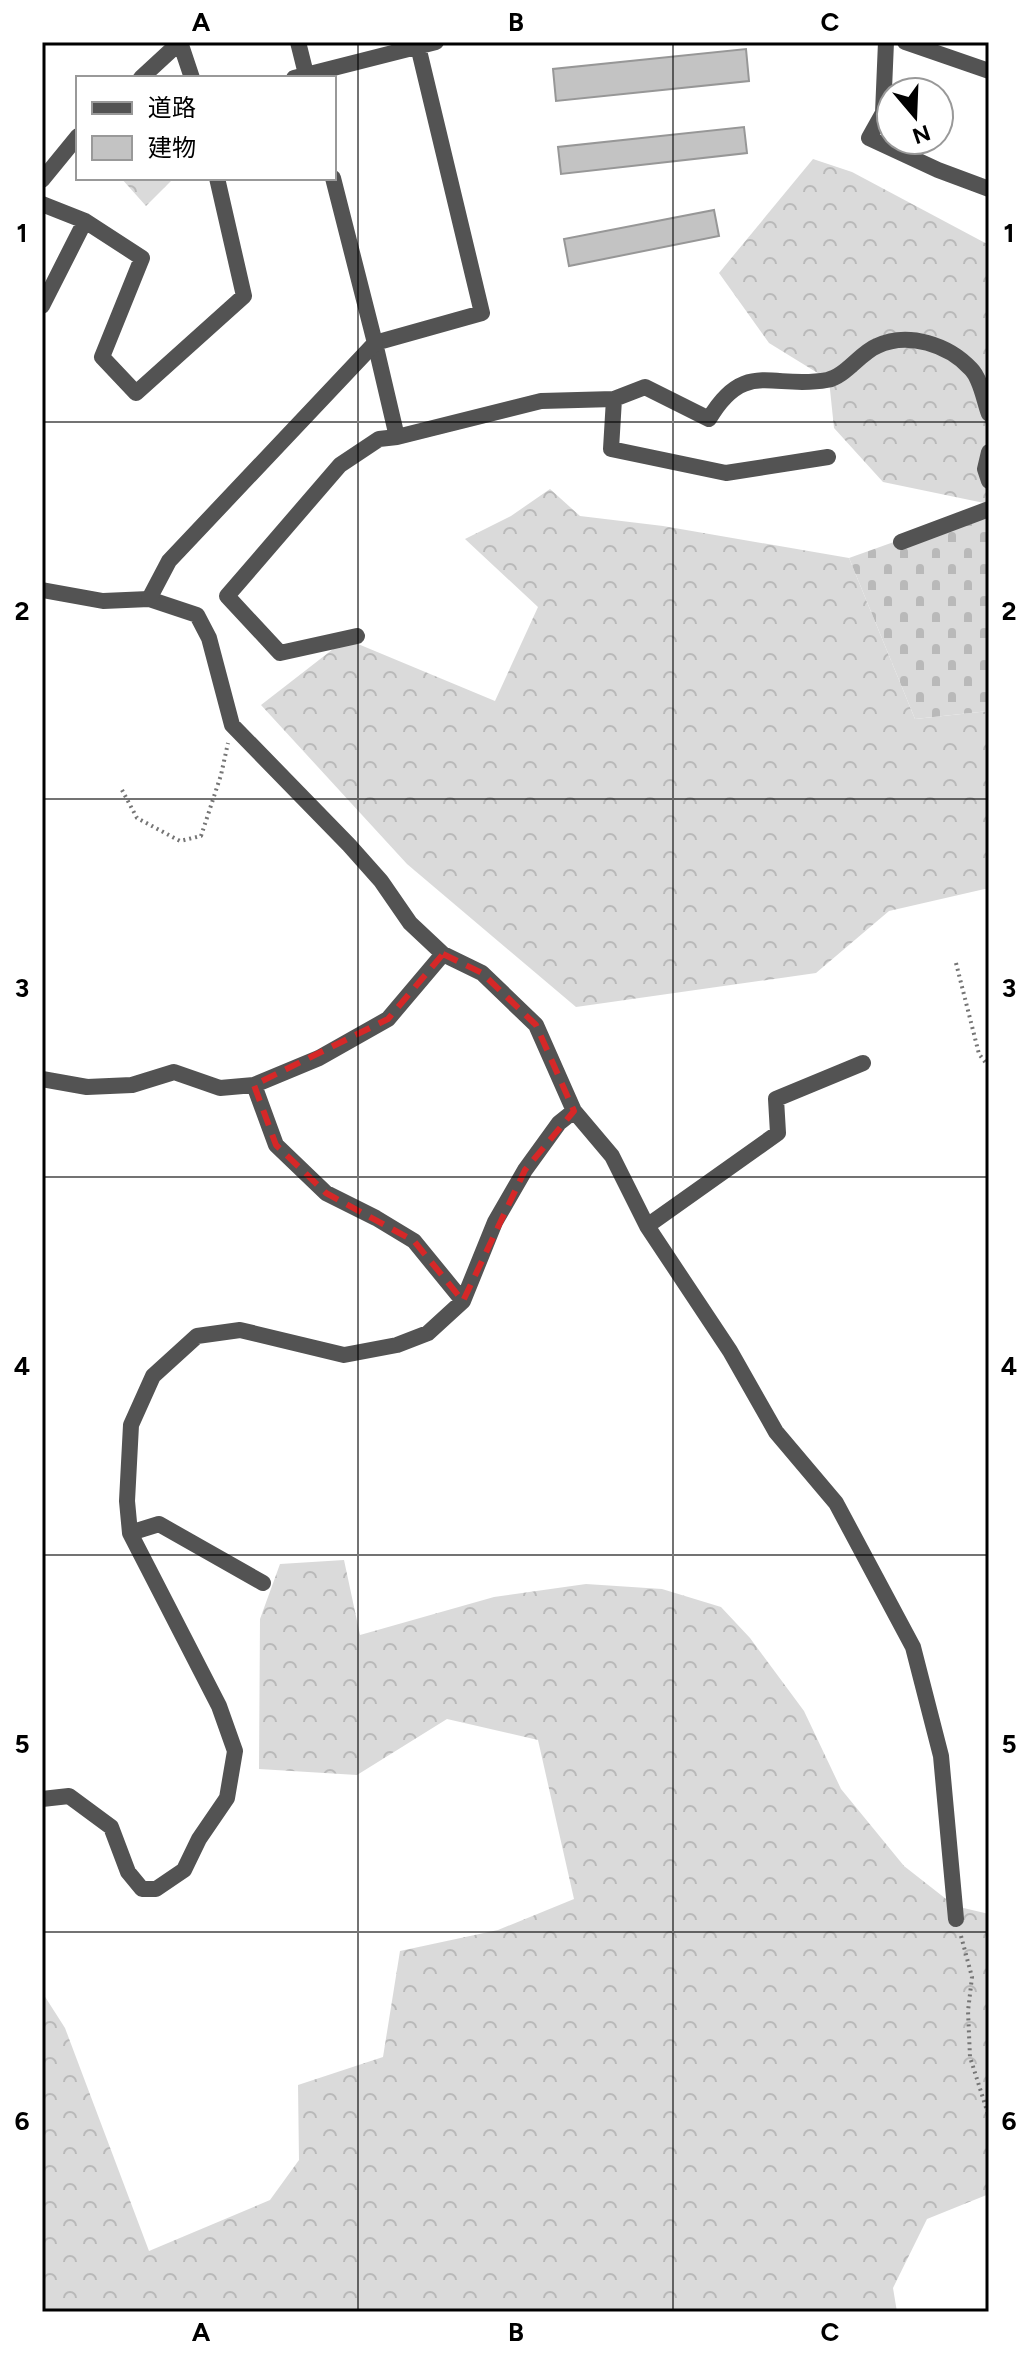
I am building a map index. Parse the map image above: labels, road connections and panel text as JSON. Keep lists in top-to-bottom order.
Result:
{
  "legend": ["道路", "建物"],
  "north": "bottom",
  "grid": {
    "columns": ["A", "B", "C"],
    "rows": [
      "1",
      "2",
      "3",
      "4",
      "5",
      "6"
    ]
  }
}
